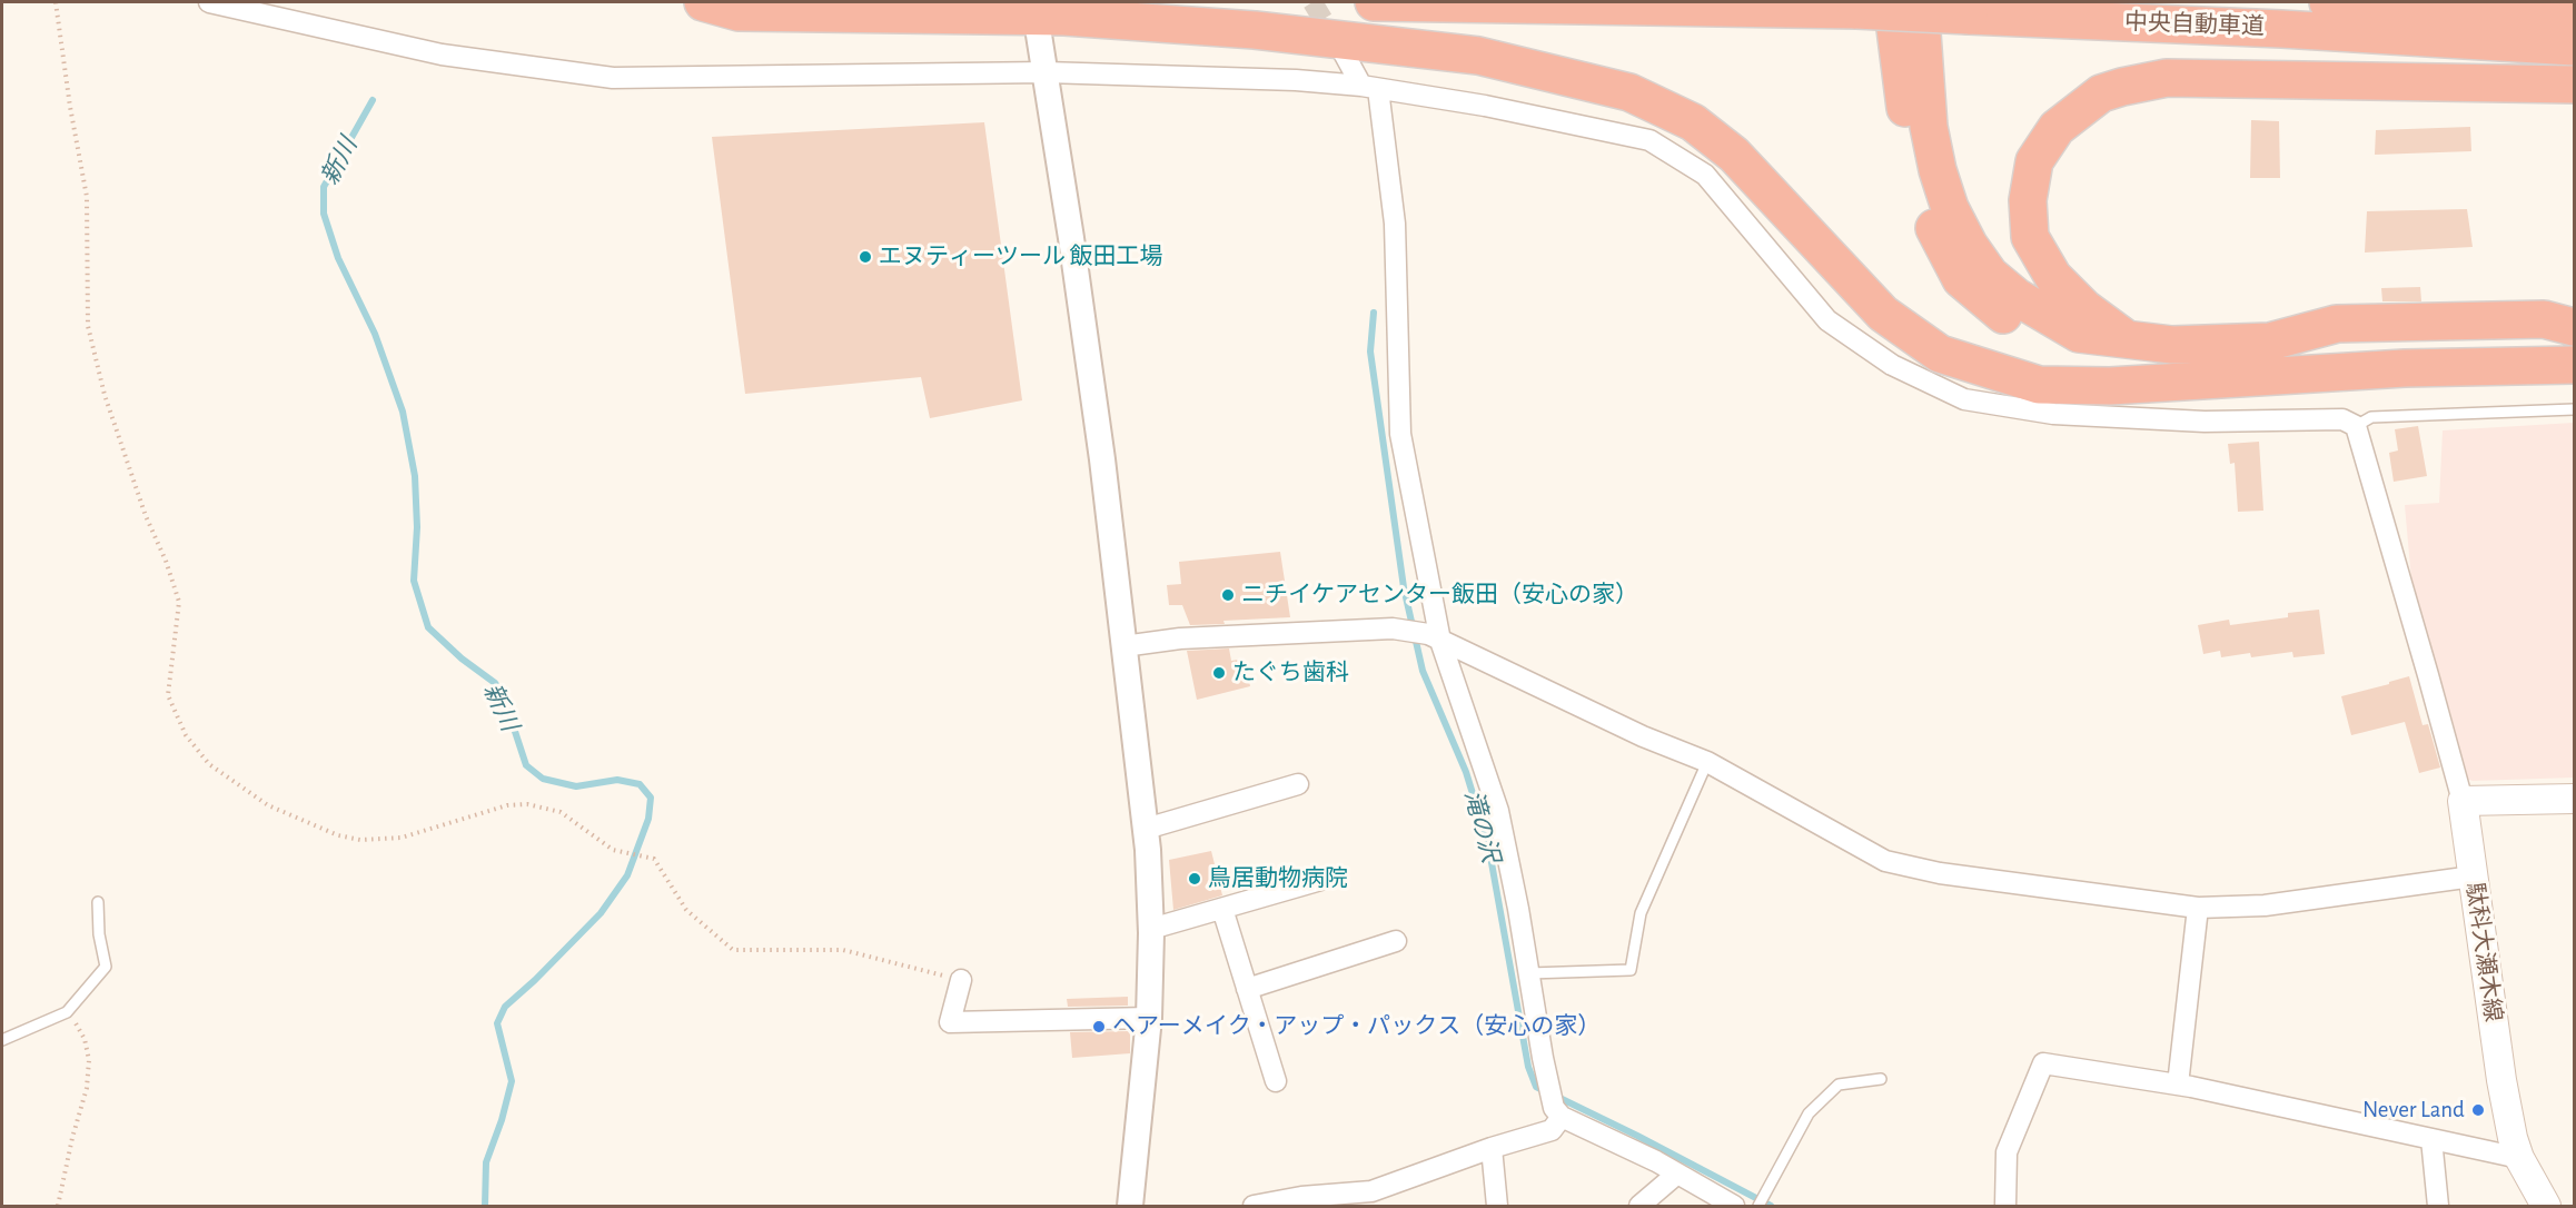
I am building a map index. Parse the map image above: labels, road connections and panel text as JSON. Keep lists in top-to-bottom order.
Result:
{
  "streets": {
    "highway": ["中央自動車道"],
    "main road": ["駄科大瀬木線"]
  },
  "water": ["新川", "滝の沢"],
  "places": [
    "エヌティーツール 飯田工場",
    "ニチイケアセンター飯田（安心の家）",
    "たぐち歯科",
    "鳥居動物病院",
    "ヘアーメイク・アップ・パックス（安心の家）",
    "Never Land"
  ]
}
